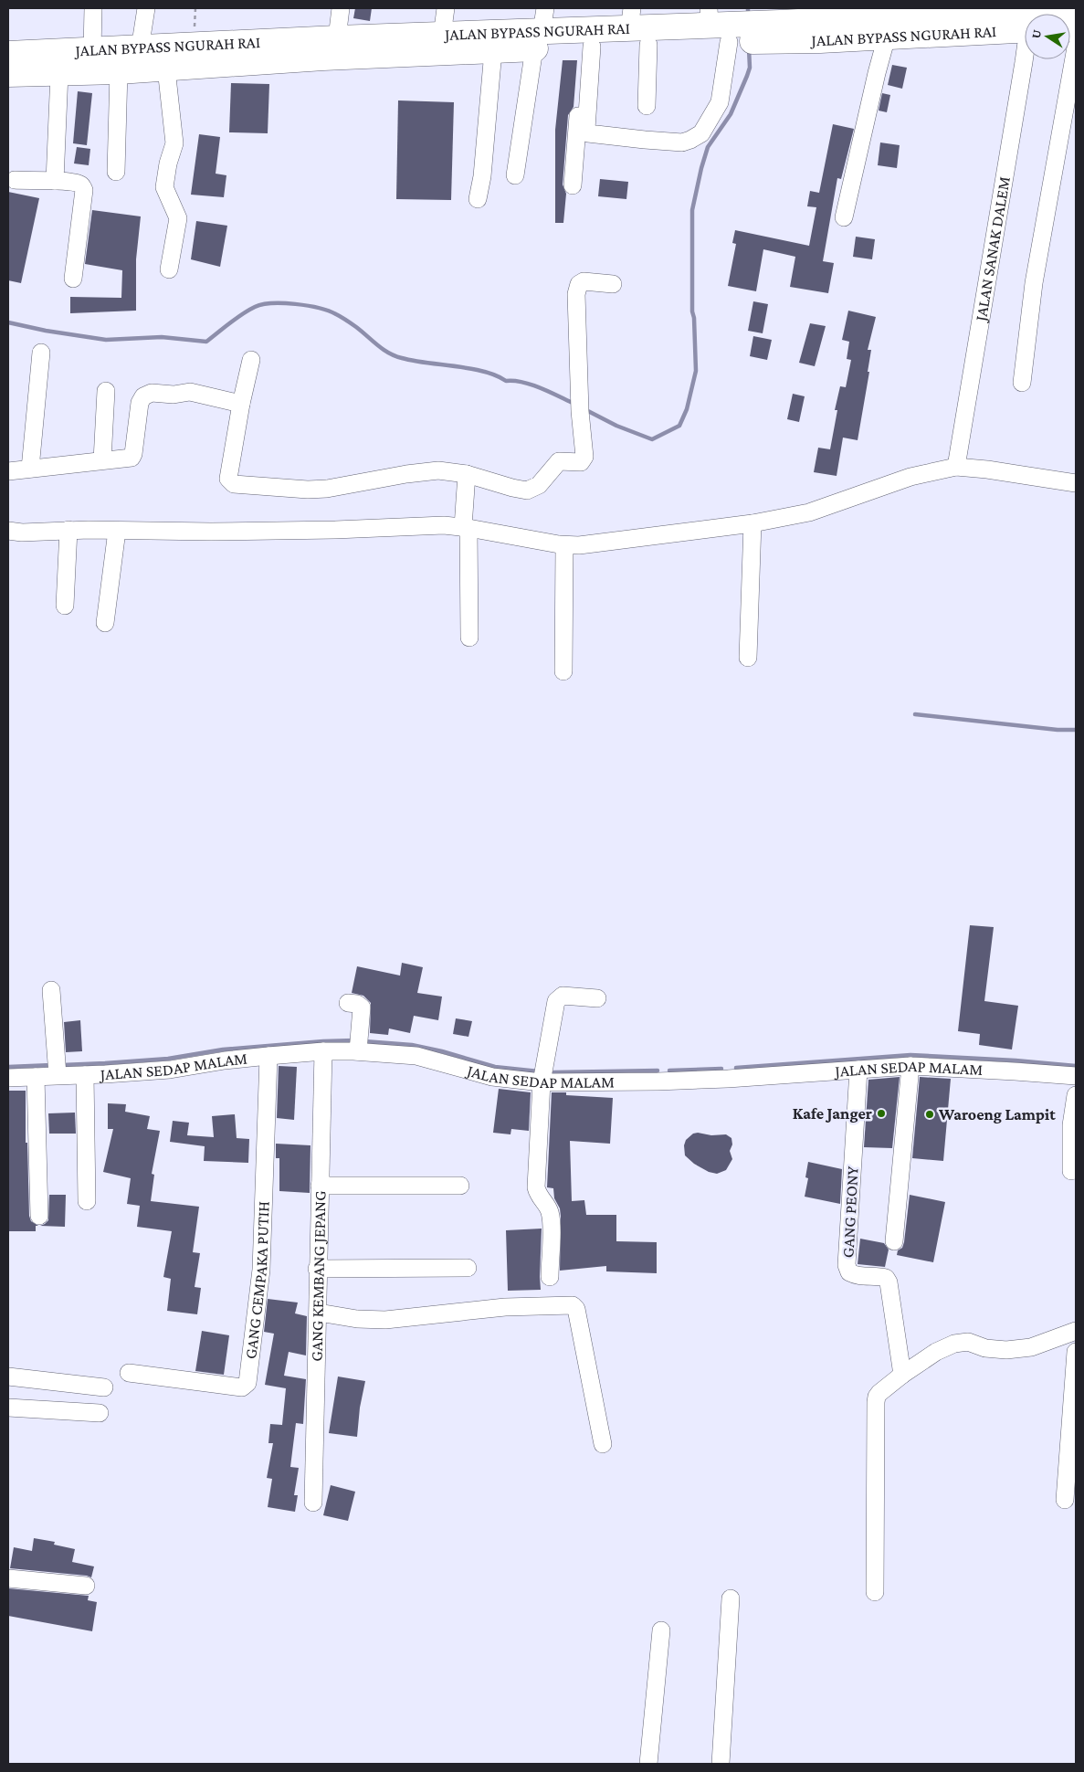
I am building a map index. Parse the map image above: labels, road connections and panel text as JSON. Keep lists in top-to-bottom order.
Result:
{
  "streets": {
    "highway": ["JALAN BYPASS NGURAH RAI"],
    "street": [
      "JALAN SANAK DALEM",
      "JALAN SEDAP MALAM",
      "GANG PEONY",
      "GANG KEMBANG JEPANG",
      "GANG CEMPAKA PUTIH"
    ]
  },
  "crossings": [
    ["JALAN SEDAP MALAM", "GANG PEONY"],
    ["JALAN SEDAP MALAM", "GANG KEMBANG JEPANG"],
    ["JALAN SEDAP MALAM", "GANG CEMPAKA PUTIH"]
  ],
  "places": ["Kafe Janger", "Waroeng Lampit"],
  "north": "left"
}
